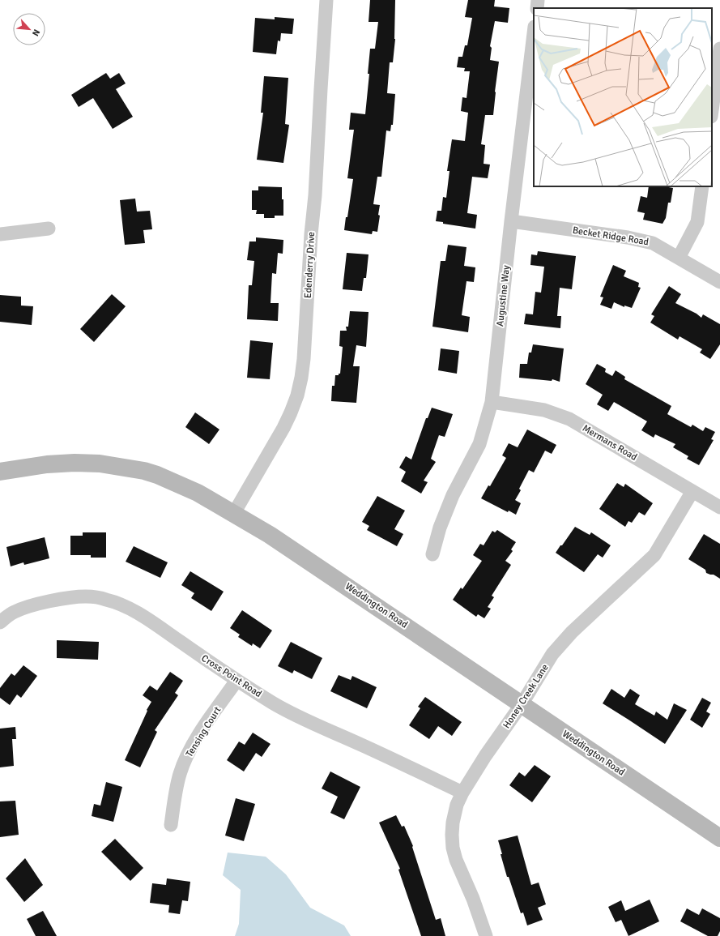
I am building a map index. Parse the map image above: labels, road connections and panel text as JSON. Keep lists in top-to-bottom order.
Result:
{
  "streets": {
    "main road": ["Weddington Road"],
    "street": [
      "Becket Ridge Road",
      "Edenderry Drive",
      "Augustine Way",
      "Mermans Road",
      "Cross Point Road",
      "Honey Creek Lane",
      "Tensing Court"
    ]
  },
  "crossings": [
    ["Becket Ridge Road", "Augustine Way"],
    ["Edenderry Drive", "Weddington Road"],
    ["Augustine Way", "Mermans Road"],
    ["Mermans Road", "Honey Creek Lane"],
    ["Weddington Road", "Honey Creek Lane"],
    ["Cross Point Road", "Honey Creek Lane"],
    ["Cross Point Road", "Tensing Court"]
  ],
  "north": "bottom right"
}
